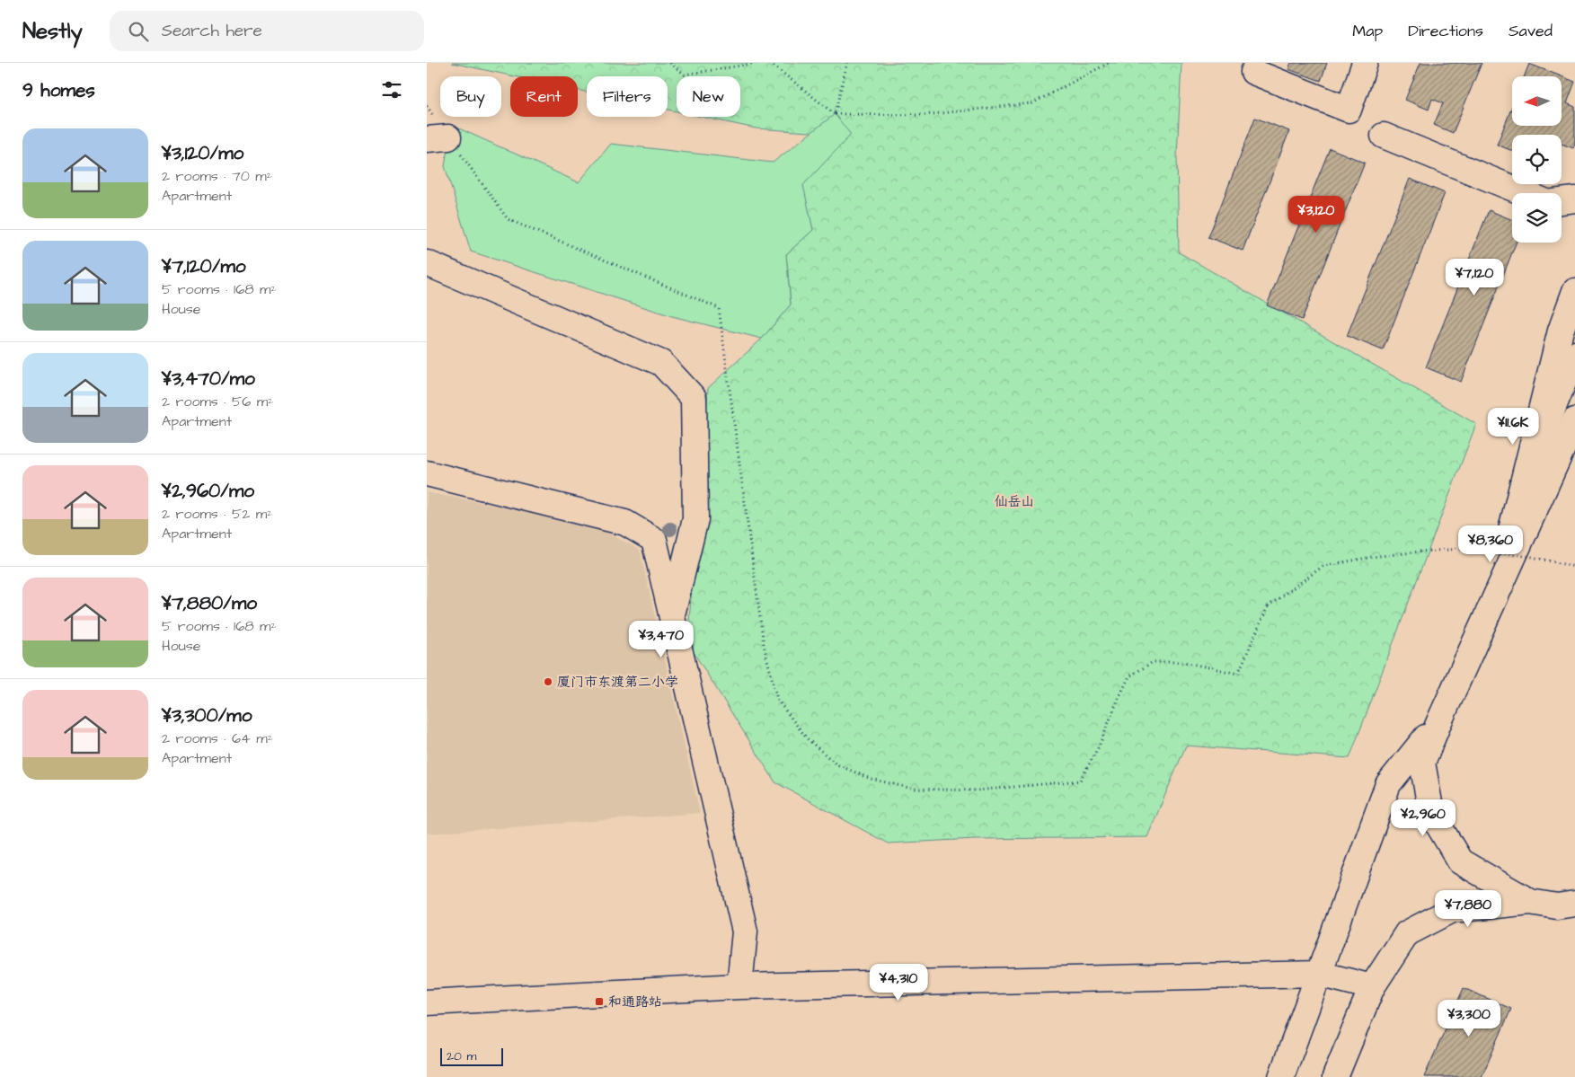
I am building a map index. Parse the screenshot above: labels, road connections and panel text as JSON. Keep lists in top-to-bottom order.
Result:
{
  "parks": ["仙岳山"],
  "places": {
    "other": ["厦门市东渡第二小学"],
    "transit": ["和通路站"]
  },
  "scale_bar": "20 m",
  "north": "left",
  "page": {
    "header": "Nestly",
    "search": "Search here",
    "nav": ["Map", "Directions", "Saved"],
    "heading": "9 homes",
    "chip": [
      "Buy",
      "Rent",
      "Filters",
      "New"
    ],
    "list": [
      {
        "name": "¥3,120/mo",
        "note": "2 rooms · 70 m² · Apartment"
      },
      {
        "name": "¥7,120/mo",
        "note": "5 rooms · 168 m² · House"
      },
      {
        "name": "¥3,470/mo",
        "note": "2 rooms · 56 m² · Apartment"
      },
      {
        "name": "¥2,960/mo",
        "note": "2 rooms · 52 m² · Apartment"
      },
      {
        "name": "¥7,880/mo",
        "note": "5 rooms · 168 m² · House"
      },
      {
        "name": "¥3,300/mo",
        "note": "2 rooms · 64 m² · Apartment"
      }
    ],
    "price": [
      "¥3,120",
      "¥7,120",
      "¥11.6K",
      "¥8,360",
      "¥3,470",
      "¥2,960",
      "¥7,880",
      "¥4,310",
      "¥3,300"
    ],
    "scale": "20 m"
  }
}
